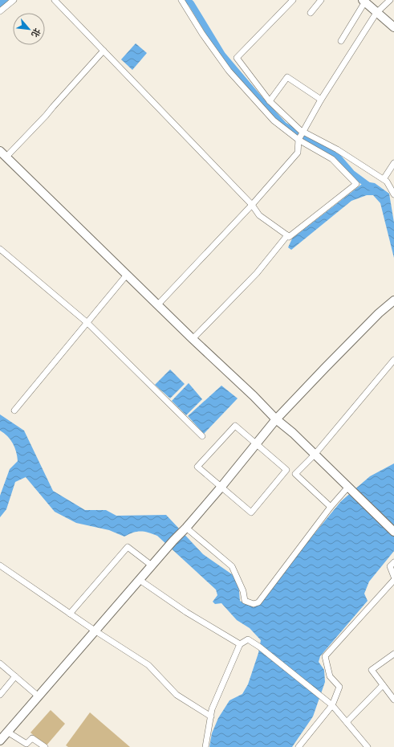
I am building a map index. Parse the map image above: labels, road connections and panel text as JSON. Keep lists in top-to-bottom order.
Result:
{
  "north": "bottom right"
}
